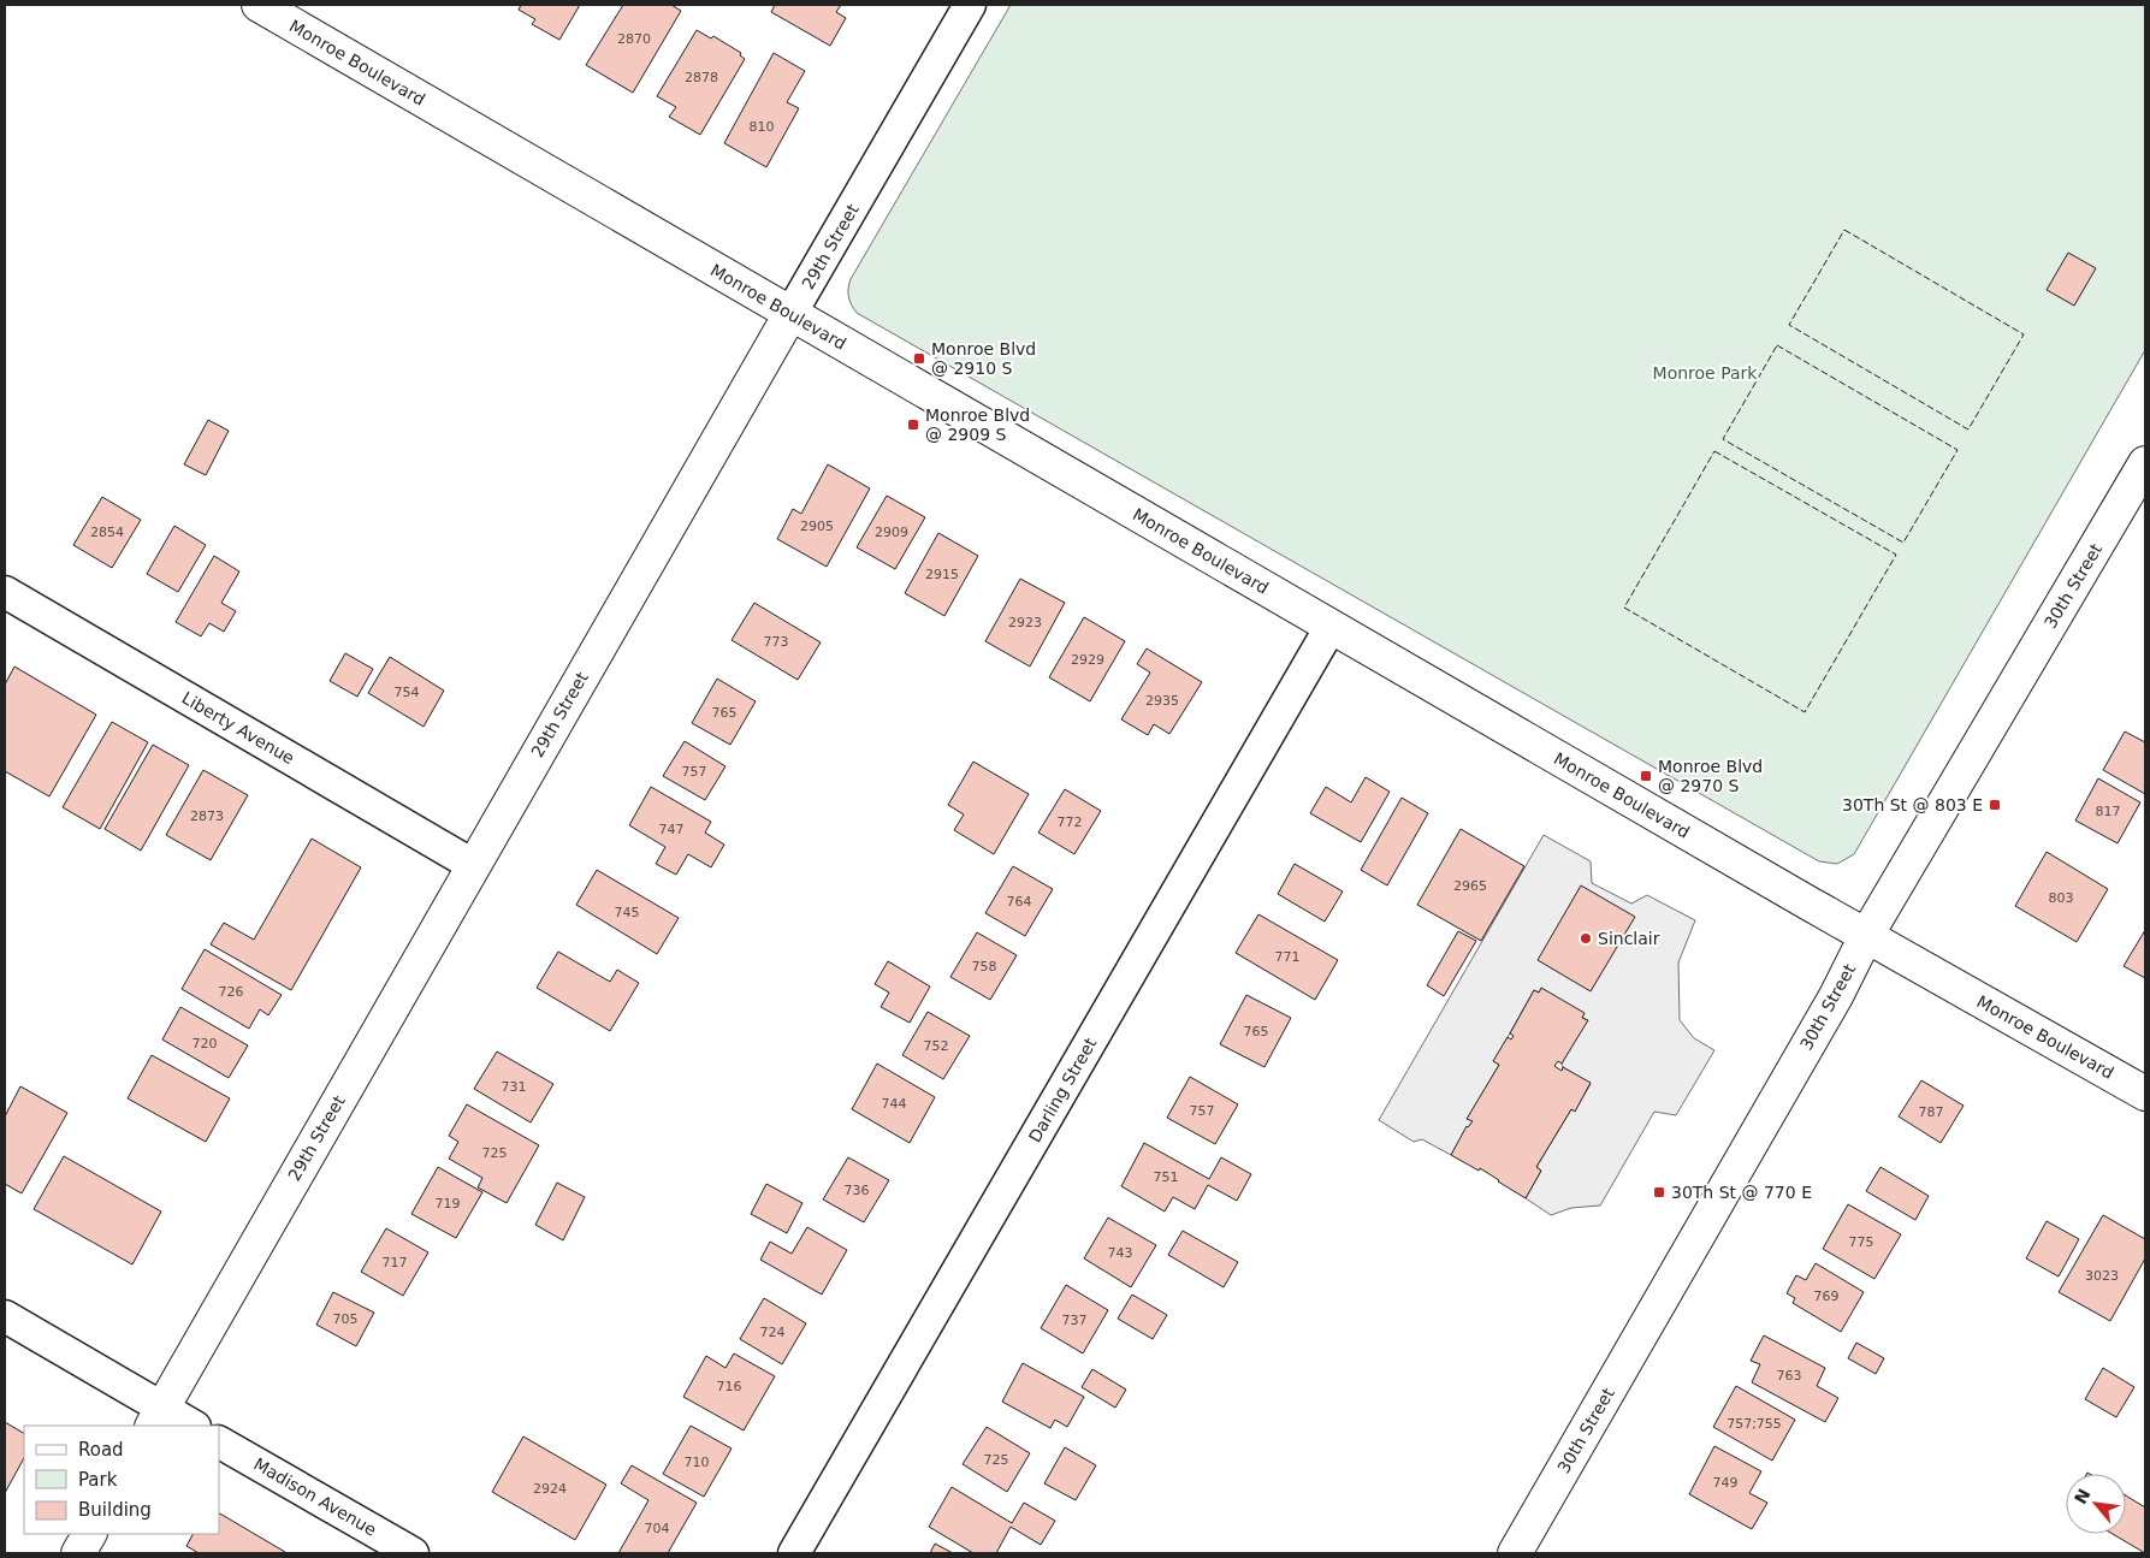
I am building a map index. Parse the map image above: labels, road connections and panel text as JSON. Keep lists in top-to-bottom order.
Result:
{
  "streets": {
    "street": [
      "Monroe Boulevard",
      "29th Street",
      "30th Street",
      "Liberty Avenue",
      "Darling Street",
      "Madison Avenue"
    ]
  },
  "crossings": [
    ["Monroe Boulevard", "29th Street"],
    ["Monroe Boulevard", "30th Street"],
    ["Monroe Boulevard", "Darling Street"],
    ["29th Street", "Liberty Avenue"]
  ],
  "parks": ["Monroe Park"],
  "places": {
    "transit": [
      "Monroe Blvd @ 2910 S",
      "Monroe Blvd @ 2909 S",
      "Monroe Blvd @ 2970 S",
      "30Th St @ 803 E",
      "30Th St @ 770 E"
    ],
    "other": ["Sinclair"]
  },
  "house_numbers": [
    "2870",
    "2878",
    "810",
    "2905",
    "2854",
    "2909",
    "2915",
    "2923",
    "773",
    "2929",
    "754",
    "2935",
    "765",
    "757",
    "817",
    "2873",
    "772",
    "747",
    "2965",
    "803",
    "764",
    "745",
    "771",
    "758",
    "726",
    "765",
    "720",
    "752",
    "731",
    "744",
    "757",
    "787",
    "725",
    "751",
    "736",
    "719",
    "775",
    "743",
    "717",
    "3023",
    "769",
    "705",
    "737",
    "724",
    "763",
    "716",
    "757;755",
    "725",
    "710",
    "749",
    "2924",
    "704"
  ],
  "legend": ["Road", "Park", "Building"],
  "north": "top left"
}
